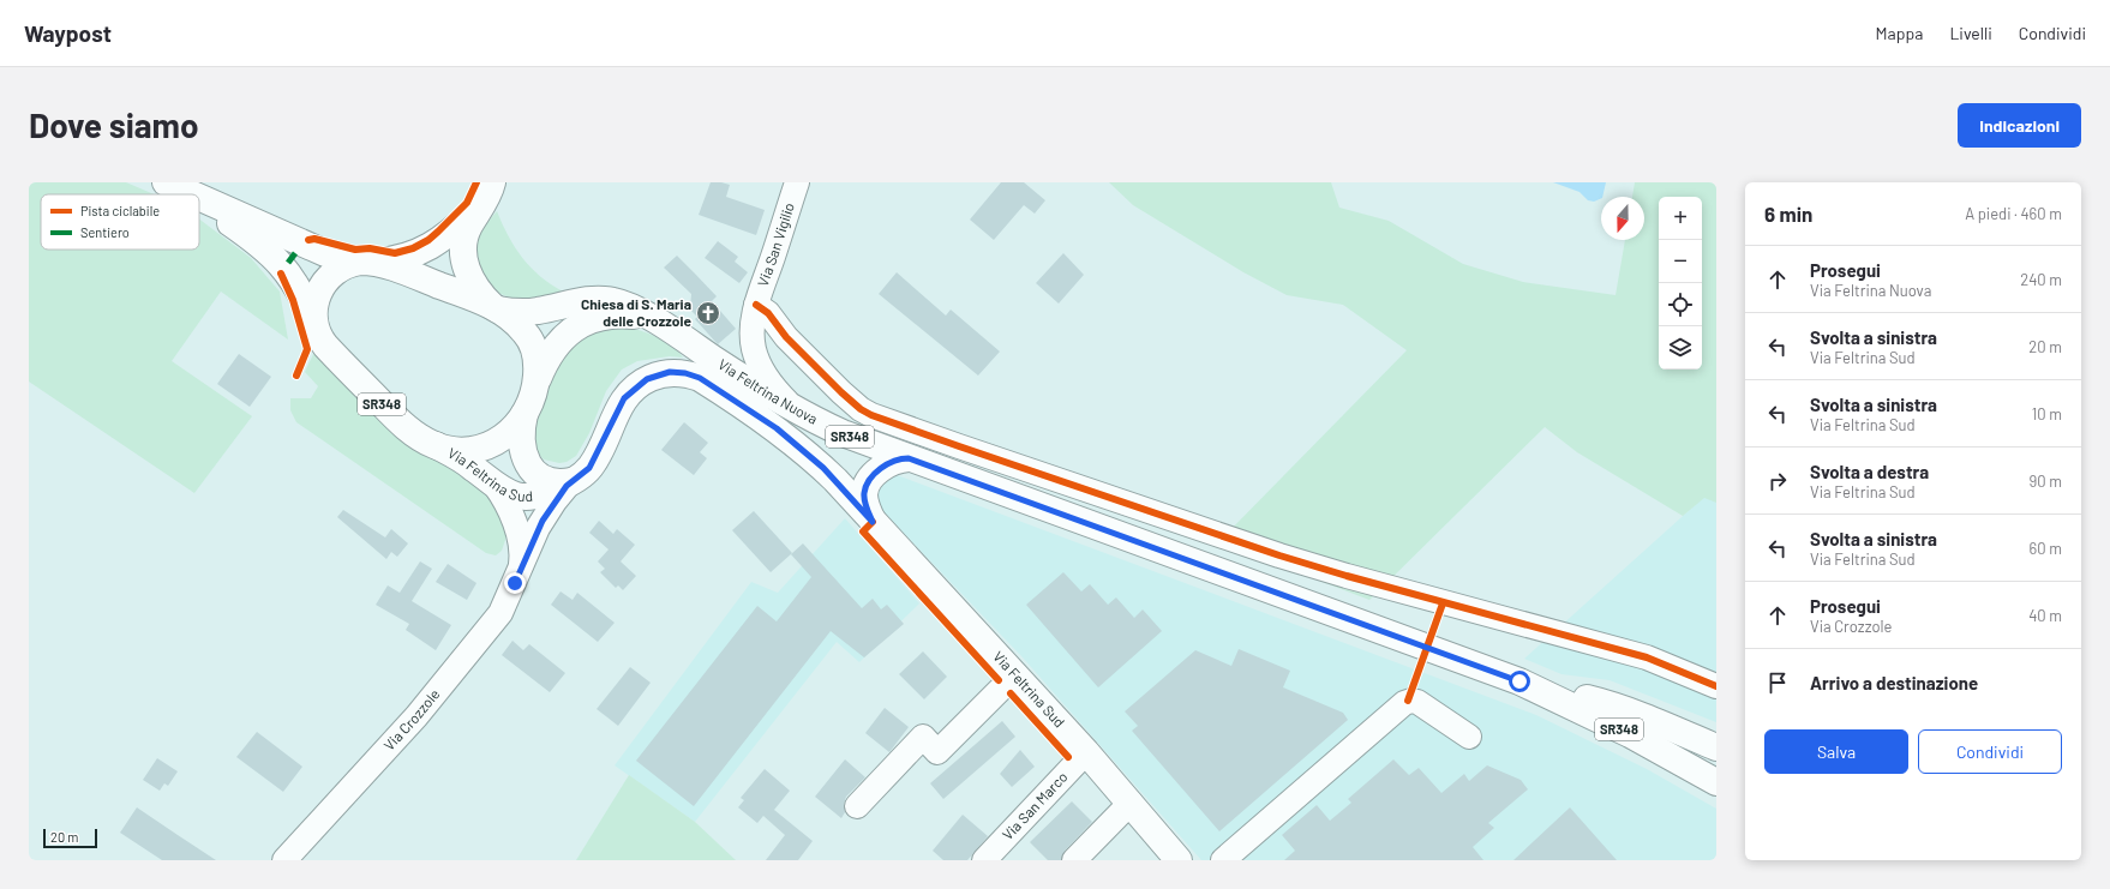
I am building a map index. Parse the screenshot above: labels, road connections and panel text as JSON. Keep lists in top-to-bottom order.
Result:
{
  "streets": {
    "main road": ["Via Feltrina Nuova", "SR348", "Via Feltrina Sud"],
    "street": ["Via San Vigilio", "Via Crozzole", "Via San Marco"]
  },
  "crossings": [
    ["Via San Vigilio", "Via Feltrina Nuova"],
    ["Via Feltrina Nuova", "SR348"],
    ["Via Feltrina Nuova", "Via Feltrina Sud"],
    ["SR348", "Via Feltrina Sud"],
    ["Via Feltrina Sud", "Via Crozzole"],
    ["Via Feltrina Sud", "Via San Marco"]
  ],
  "places": {
    "church": ["Chiesa di S. Maria delle Crozzole"]
  },
  "legend": ["Pista ciclabile", "Sentiero"],
  "scale_bar": "20 m",
  "north": "bottom",
  "page": {
    "header": "Waypost",
    "nav": ["Mappa", "Livelli", "Condividi"],
    "buttons": [
      "Indicazioni",
      ["Salva", "Condividi"]
    ],
    "title": "Dove siamo",
    "heading": ["6 min", "A piedi · 460 m"],
    "map_buttons": ["+", "−"],
    "list": [
      ["Prosegui", "Via Feltrina Nuova", "240 m"],
      ["Svolta a sinistra", "Via Feltrina Sud", "20 m"],
      ["Svolta a sinistra", "Via Feltrina Sud", "10 m"],
      ["Svolta a destra", "Via Feltrina Sud", "90 m"],
      ["Svolta a sinistra", "Via Feltrina Sud", "60 m"],
      ["Prosegui", "Via Crozzole", "40 m"],
      "Arrivo a destinazione"
    ],
    "scale": "20 m"
  }
}
